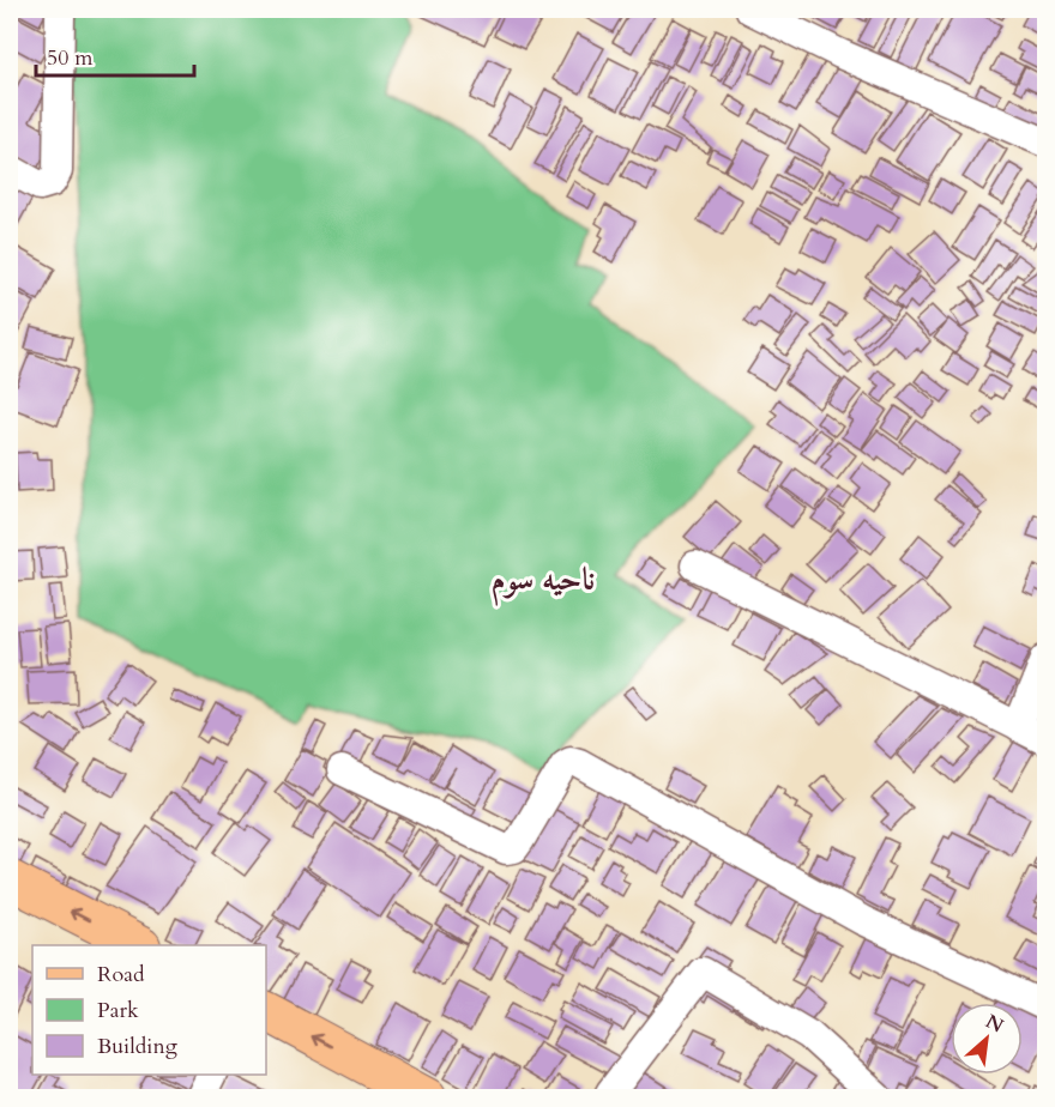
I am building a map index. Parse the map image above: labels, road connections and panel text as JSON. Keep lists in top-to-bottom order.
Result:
{
  "districts": ["ناحیه سوم"],
  "legend": ["Road", "Park", "Building"],
  "scale_bar": "50 m",
  "north": "top right"
}
